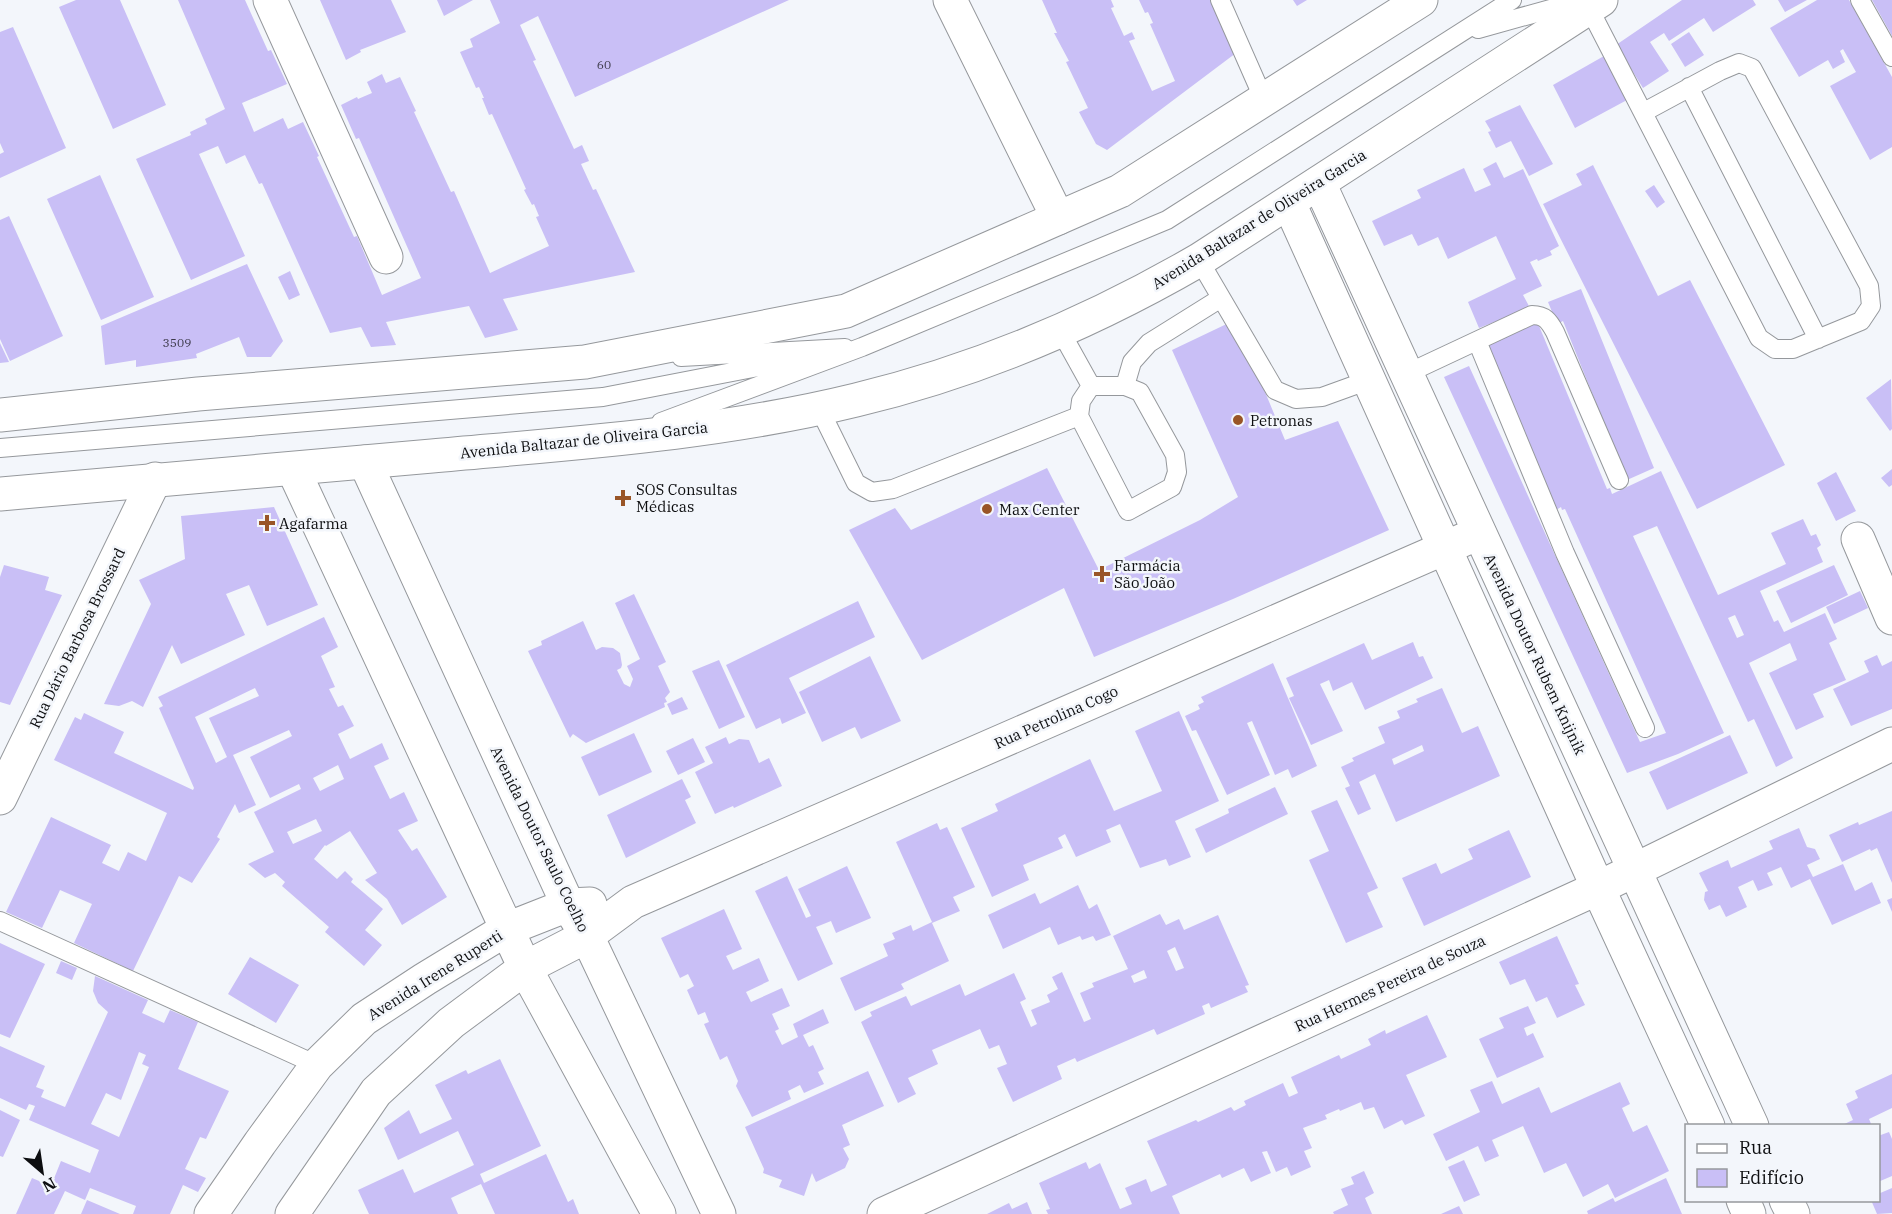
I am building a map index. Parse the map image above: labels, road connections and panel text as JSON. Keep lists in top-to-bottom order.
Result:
{
  "streets": {
    "street": [
      "Avenida Baltazar de Oliveira Garcia",
      "Rua Dário Barbosa Brossard",
      "Avenida Doutor Rubem Knijnik",
      "Rua Petrolina Cogo",
      "Avenida Doutor Saulo Coelho",
      "Avenida Irene Ruperti",
      "Rua Hermes Pereira de Souza"
    ]
  },
  "crossings": [
    ["Avenida Baltazar de Oliveira Garcia", "Rua Dário Barbosa Brossard"],
    ["Avenida Baltazar de Oliveira Garcia", "Avenida Doutor Rubem Knijnik"],
    ["Avenida Baltazar de Oliveira Garcia", "Avenida Doutor Saulo Coelho"],
    ["Avenida Doutor Rubem Knijnik", "Rua Petrolina Cogo"],
    ["Avenida Doutor Rubem Knijnik", "Rua Hermes Pereira de Souza"],
    ["Rua Petrolina Cogo", "Avenida Doutor Saulo Coelho"],
    ["Rua Petrolina Cogo", "Avenida Irene Ruperti"],
    ["Avenida Doutor Saulo Coelho", "Avenida Irene Ruperti"]
  ],
  "places": {
    "other": ["Petronas", "Max Center"],
    "health": ["SOS Consultas Médicas", "Agafarma", "Farmácia São João"]
  },
  "house_numbers": ["60", "3509"],
  "legend": ["Rua", "Edifício"],
  "north": "bottom right"
}
